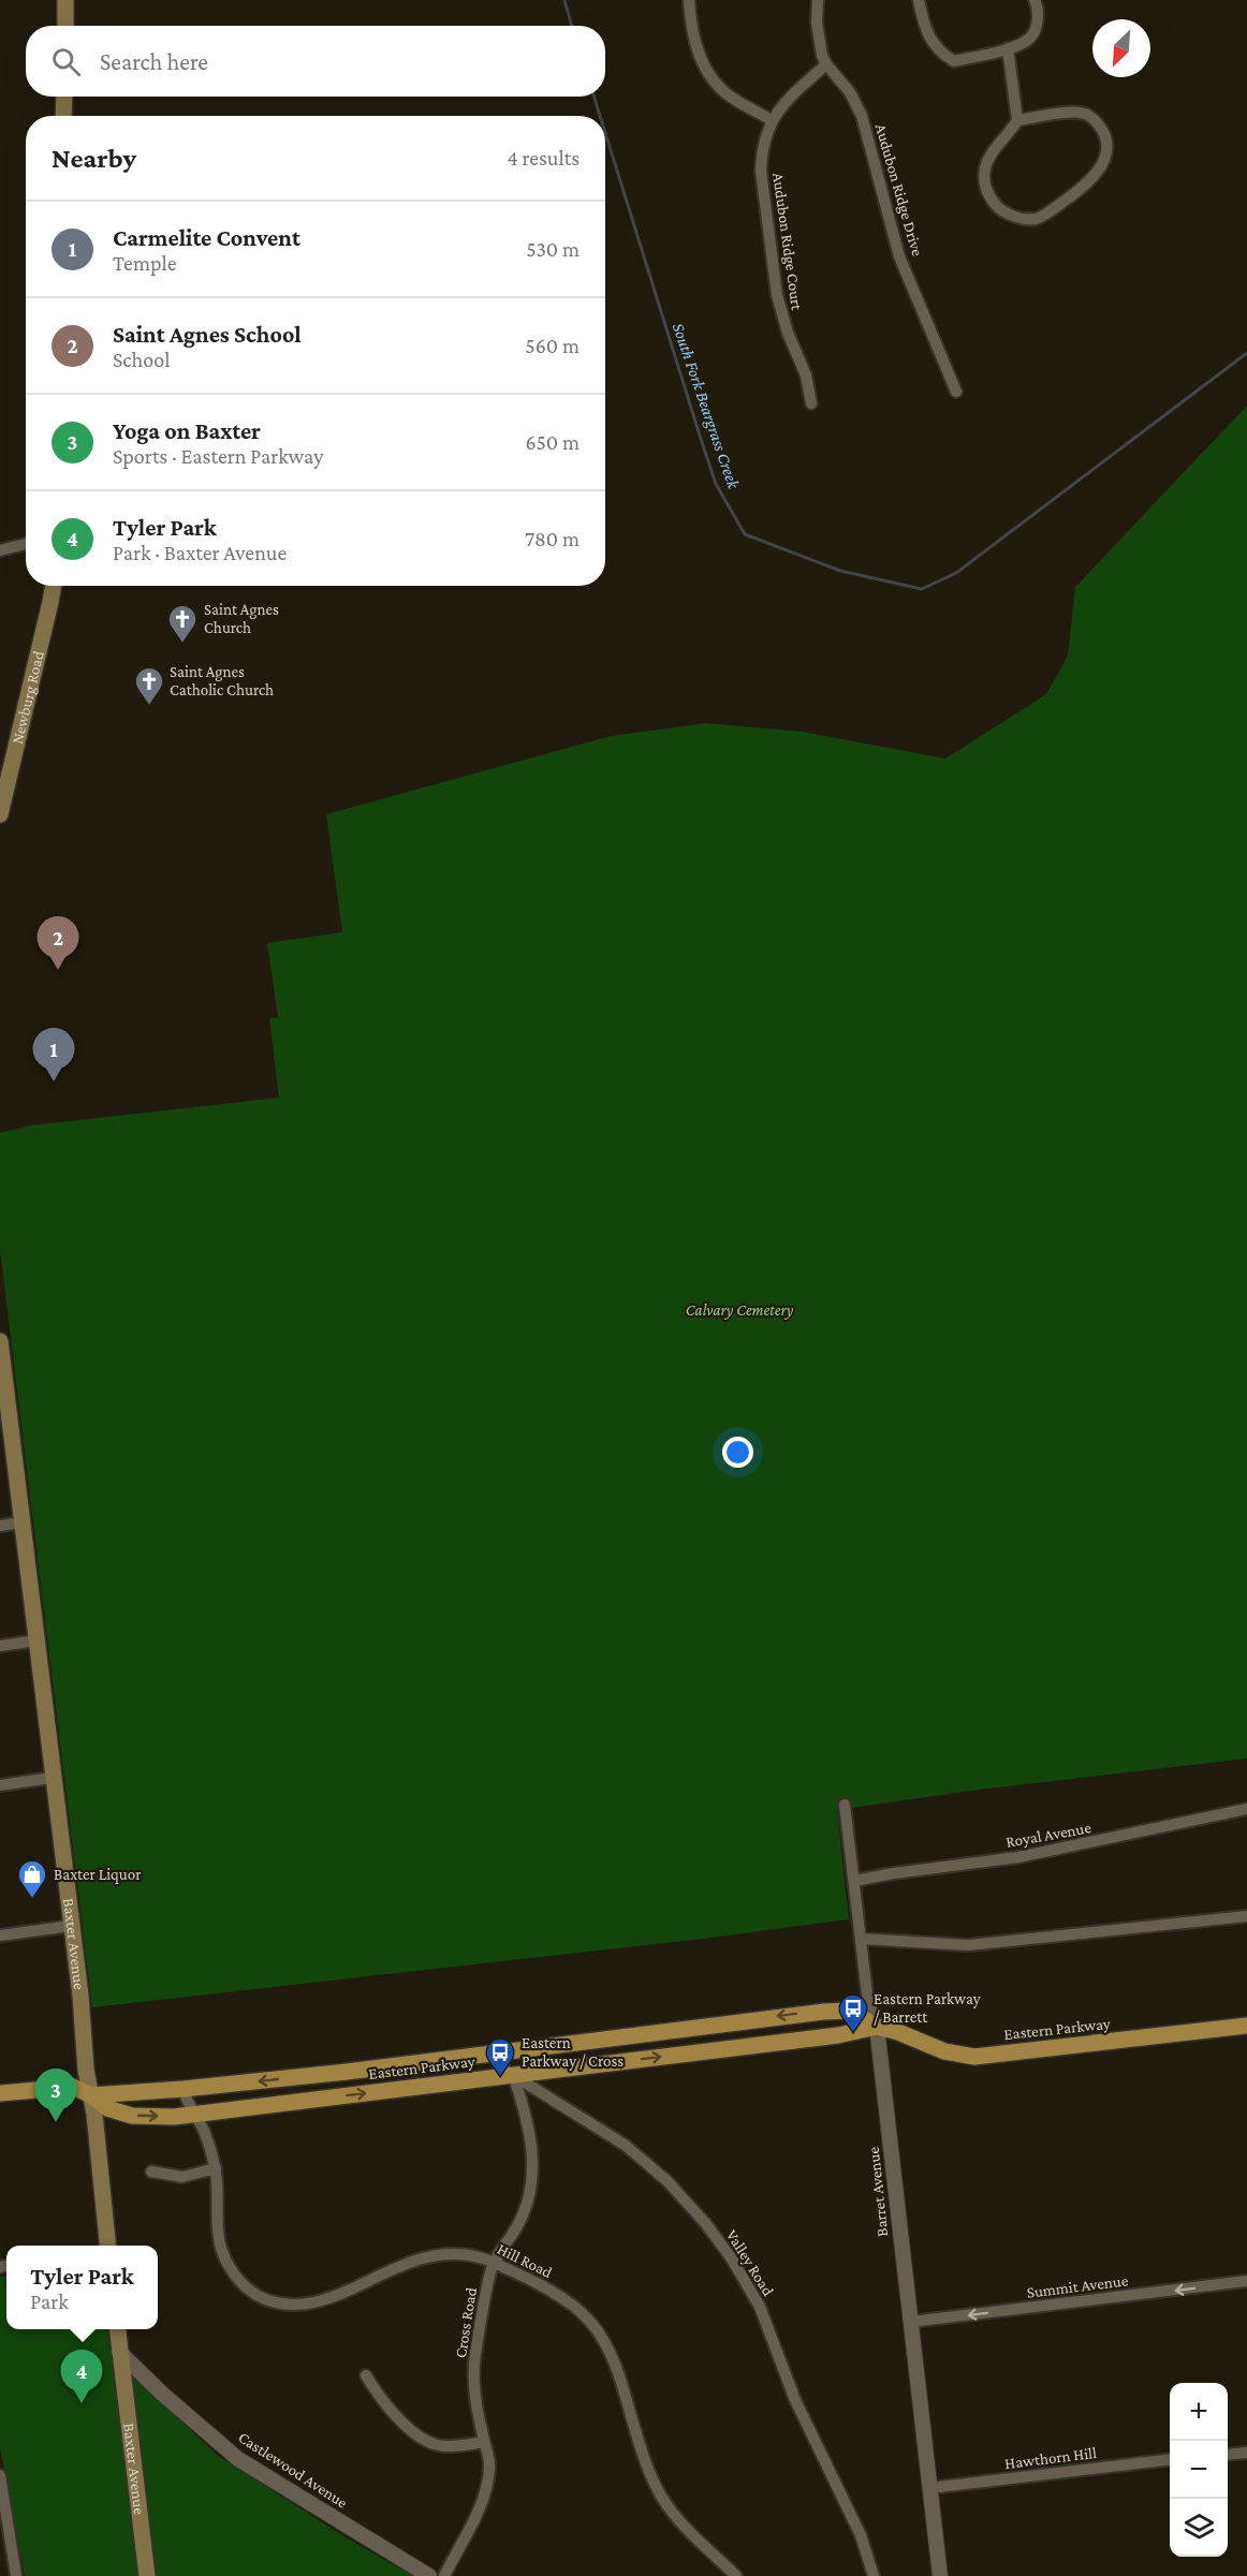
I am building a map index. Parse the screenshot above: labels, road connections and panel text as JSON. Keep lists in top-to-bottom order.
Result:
{
  "streets": {
    "main road": ["Newburg Road", "Baxter Avenue", "Eastern Parkway"],
    "street": [
      "Audubon Ridge Drive",
      "Audubon Ridge Court",
      "Royal Avenue",
      "Barret Avenue",
      "Hill Road",
      "Valley Road",
      "Summit Avenue",
      "Cross Road",
      "Hawthorn Hill",
      "Castlewood Avenue"
    ]
  },
  "crossings": [
    ["Audubon Ridge Drive", "Audubon Ridge Court"],
    ["Royal Avenue", "Barret Avenue"],
    ["Baxter Avenue", "Eastern Parkway"],
    ["Baxter Avenue", "Castlewood Avenue"],
    ["Eastern Parkway", "Barret Avenue"],
    ["Eastern Parkway", "Hill Road"],
    ["Eastern Parkway", "Valley Road"],
    ["Eastern Parkway", "Cross Road"],
    ["Barret Avenue", "Summit Avenue"],
    ["Barret Avenue", "Hawthorn Hill"],
    ["Hill Road", "Cross Road"],
    ["Valley Road", "Cross Road"]
  ],
  "one_way": ["Summit Avenue"],
  "water": ["South Fork Beargrass Creek"],
  "parks": ["Calvary Cemetery"],
  "places": {
    "church": ["Saint Agnes Church", "Saint Agnes Catholic Church"],
    "shop": ["Baxter Liquor"],
    "bus stop": ["Eastern Parkway / Barrett", "Eastern Parkway / Cross"]
  },
  "north": "bottom left",
  "page": {
    "search": "Search here",
    "heading": ["Nearby", "4 results"],
    "list": [
      {
        "mark": "1",
        "name": "Carmelite Convent",
        "note": "Temple",
        "value": "530 m"
      },
      {
        "mark": "2",
        "name": "Saint Agnes School",
        "note": "School",
        "value": "560 m"
      },
      {
        "mark": "3",
        "name": "Yoga on Baxter",
        "note": "Sports · Eastern Parkway",
        "value": "650 m"
      },
      {
        "mark": "4",
        "name": "Tyler Park",
        "note": "Park · Baxter Avenue",
        "value": "780 m"
      }
    ],
    "pins": [
      "2",
      "1",
      "3",
      "4"
    ],
    "popup": ["Tyler Park", "Park"],
    "map_buttons": ["+", "−"]
  }
}
